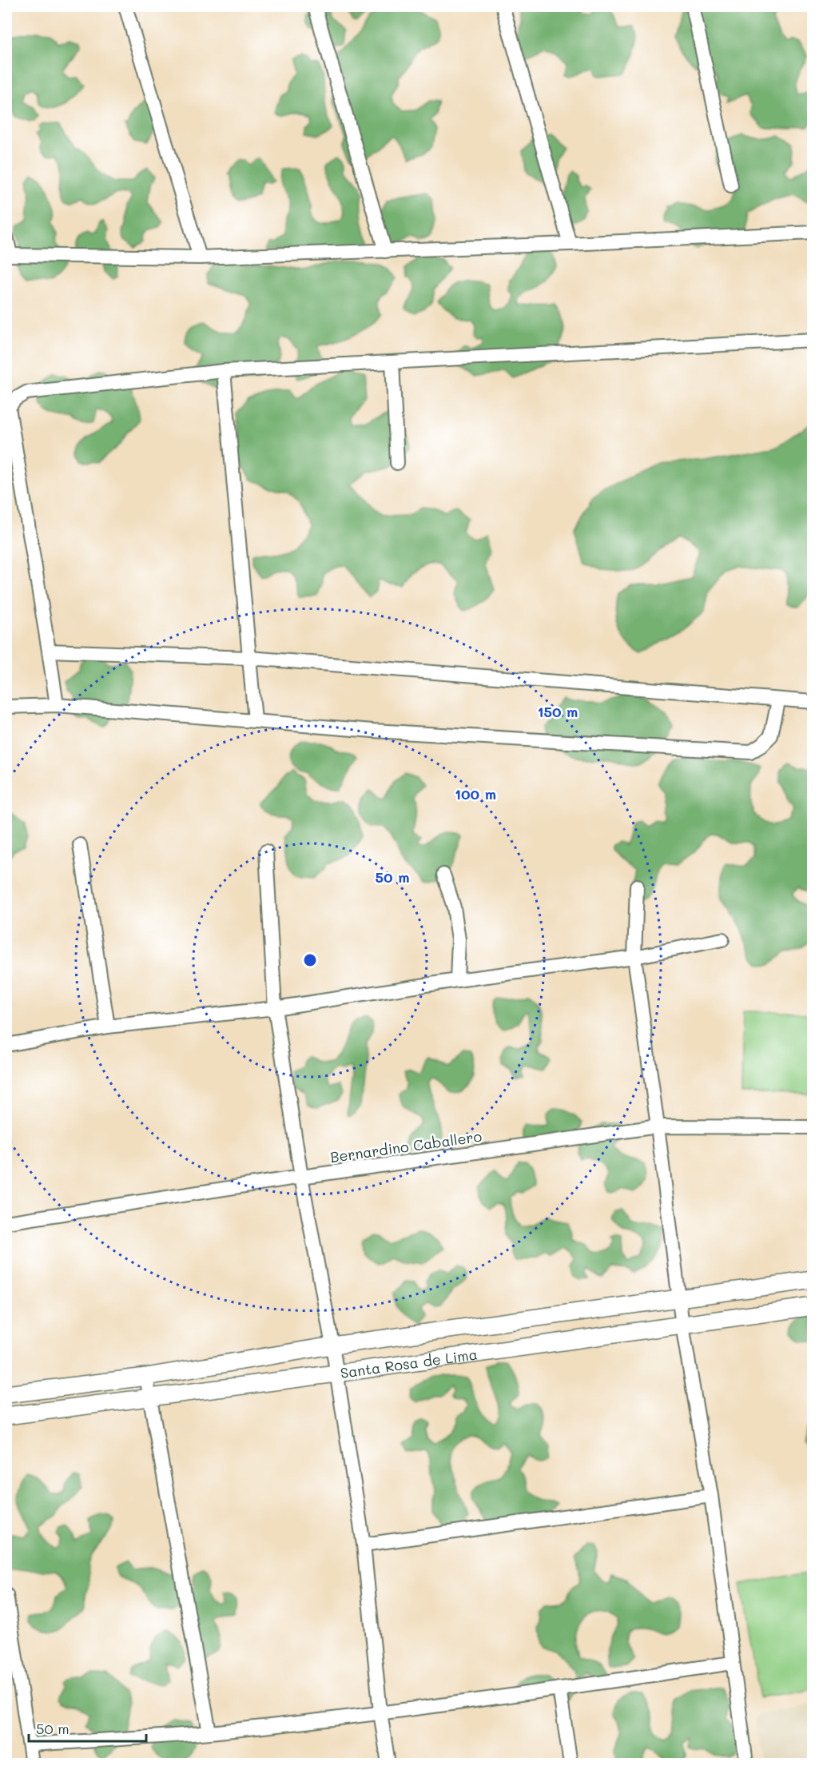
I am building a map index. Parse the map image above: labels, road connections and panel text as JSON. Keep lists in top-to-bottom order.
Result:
{
  "streets": {
    "street": ["Bernardino Caballero", "Santa Rosa de Lima"]
  },
  "scale_bar": "50 m",
  "rings": ["150 m", "100 m", "50 m"]
}
